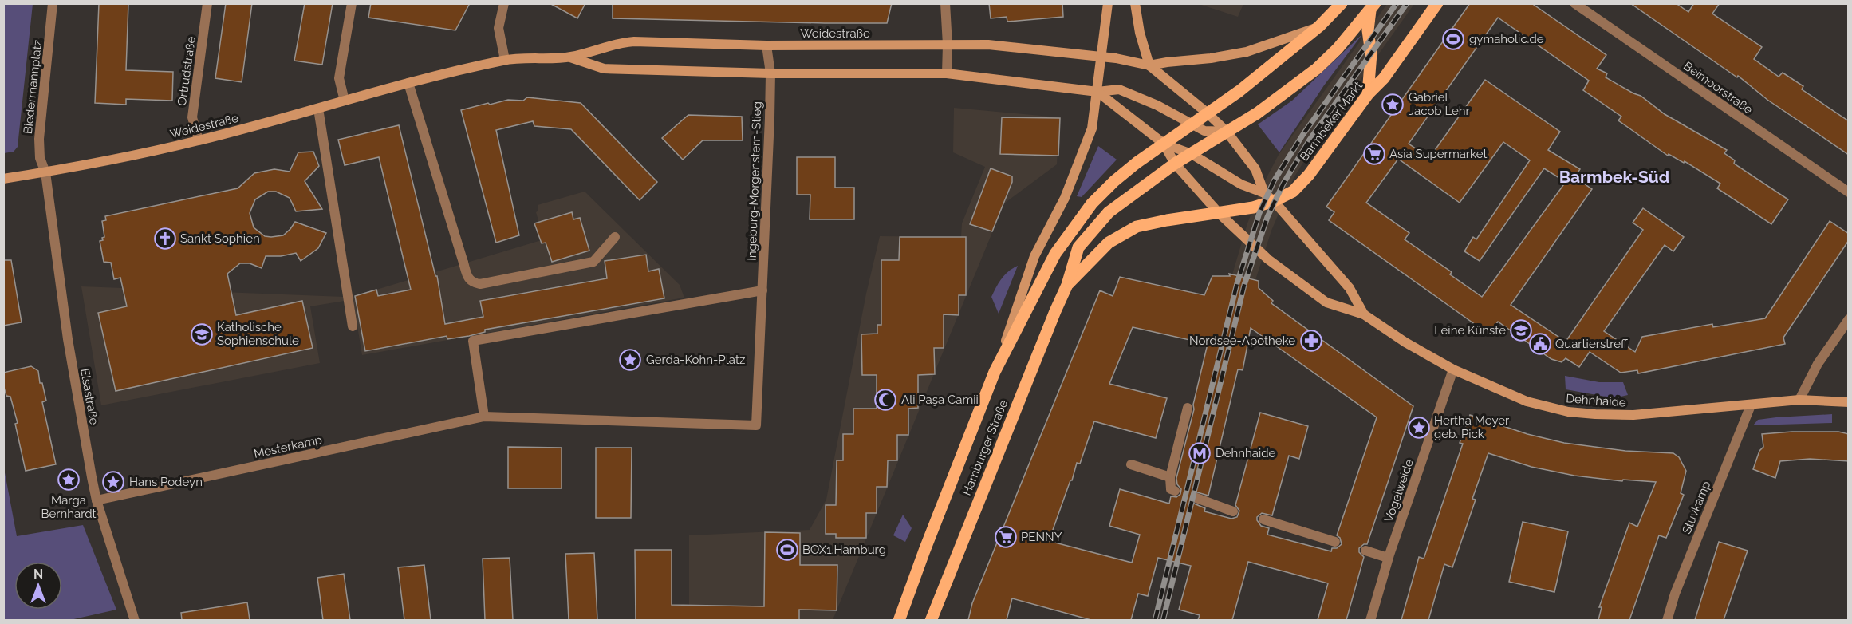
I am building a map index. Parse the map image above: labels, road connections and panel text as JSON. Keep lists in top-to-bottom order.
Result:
{
  "streets": {
    "main road": [
      "Weidestraße",
      "Barmbeker Markt",
      "Dehnhaide",
      "Hamburger Straße"
    ],
    "street": [
      "Ortrudstraße",
      "Biedermannplatz",
      "Beimoorstraße",
      "Ingeburg-Morgenstern-Stieg",
      "Elsastraße",
      "Mesterkamp",
      "Vogelweide",
      "Stuvkamp"
    ]
  },
  "crossings": [
    ["Weidestraße", "Ortrudstraße"],
    ["Weidestraße", "Biedermannplatz"],
    ["Weidestraße", "Ingeburg-Morgenstern-Stieg"],
    ["Weidestraße", "Elsastraße"],
    ["Weidestraße", "Dehnhaide"],
    ["Weidestraße", "Hamburger Straße"],
    ["Biedermannplatz", "Elsastraße"],
    ["Barmbeker Markt", "Dehnhaide"],
    ["Barmbeker Markt", "Hamburger Straße"],
    ["Ingeburg-Morgenstern-Stieg", "Mesterkamp"],
    ["Elsastraße", "Mesterkamp"],
    ["Dehnhaide", "Hamburger Straße"],
    ["Dehnhaide", "Vogelweide"],
    ["Dehnhaide", "Stuvkamp"]
  ],
  "districts": ["Barmbek-Süd"],
  "places": {
    "sports": ["gymaholic.de", "BOX1.Hamburg"],
    "place": [
      "Gabriel Jacob Lehr",
      "Gerda-Kohn-Platz",
      "Hertha Meyer geb. Pick",
      "Marga Bernhardt",
      "Hans Podeyn"
    ],
    "supermarket": ["Asia Supermarket", "PENNY"],
    "church": ["Sankt Sophien"],
    "school or university": ["Feine Künste", "Katholische Sophienschule"],
    "pharmacy": ["Nordsee-Apotheke"],
    "public building": ["Quartierstreff"],
    "mosque": ["Ali Paşa Camii"],
    "metro station": ["Dehnhaide"]
  },
  "north": "top"
}
